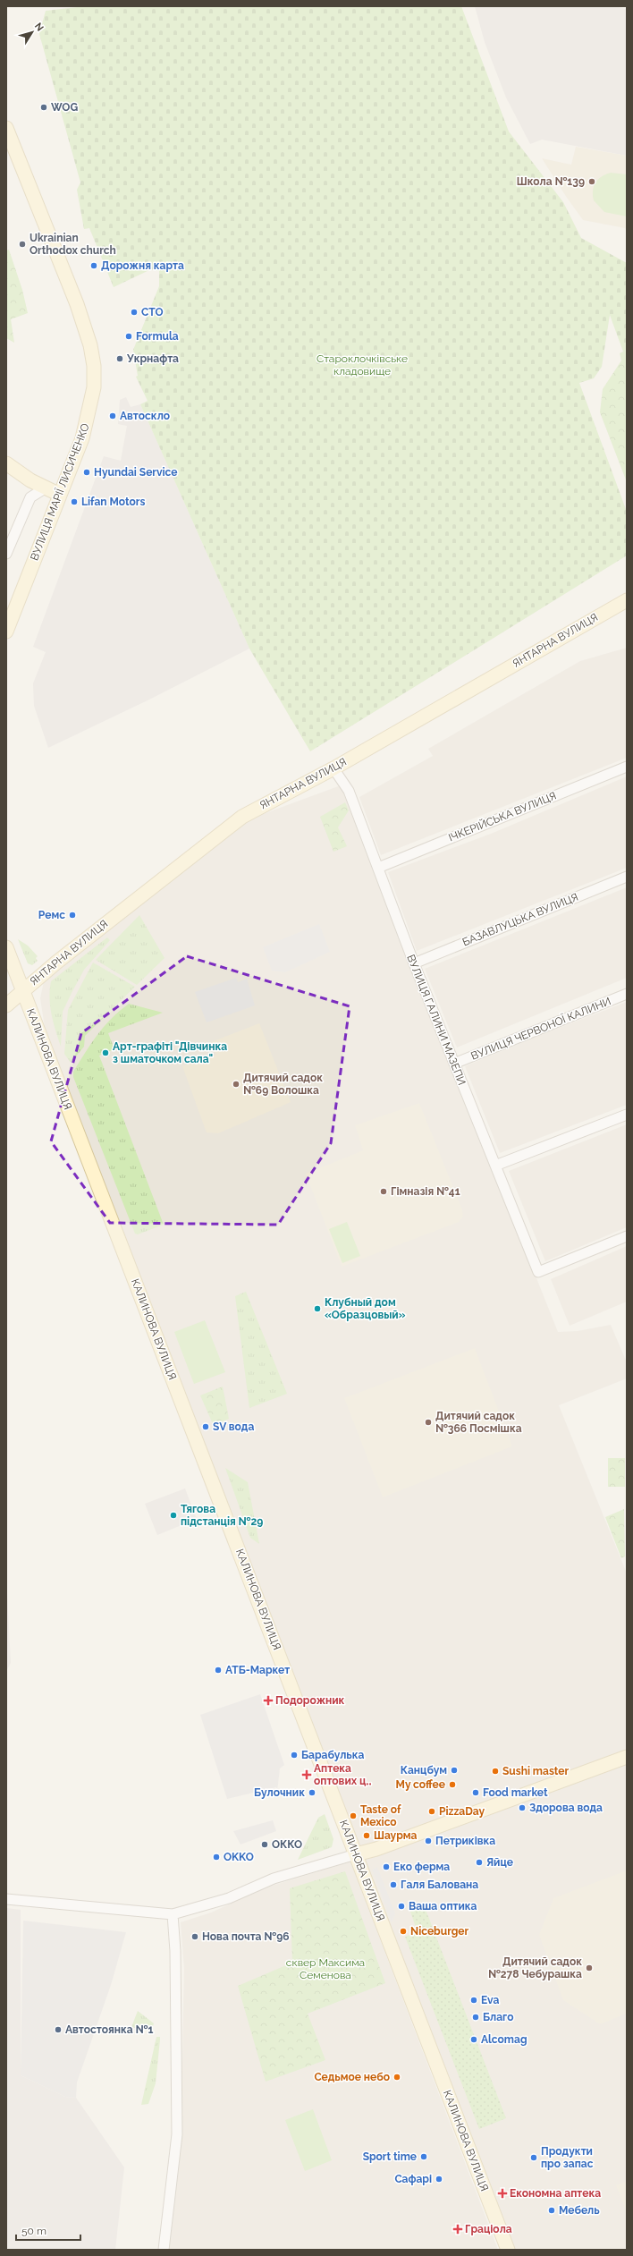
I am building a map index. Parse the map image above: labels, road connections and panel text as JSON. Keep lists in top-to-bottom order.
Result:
{
  "streets": {
    "main road": ["ВУЛИЦЯ МАРІЇ ЛИСИЧЕНКО", "ЯНТАРНА ВУЛИЦЯ", "КАЛИНОВА ВУЛИЦЯ"],
    "street": [
      "ІЧКЕРІЙСЬКА ВУЛИЦЯ",
      "БАЗАВЛУЦЬКА ВУЛИЦЯ",
      "ВУЛИЦЯ ГАЛИНИ МАЗЕПИ",
      "ВУЛИЦЯ ЧЕРВОНОЇ КАЛИНИ"
    ]
  },
  "crossings": [
    ["ЯНТАРНА ВУЛИЦЯ", "ВУЛИЦЯ ГАЛИНИ МАЗЕПИ"],
    ["ЯНТАРНА ВУЛИЦЯ", "КАЛИНОВА ВУЛИЦЯ"],
    ["ІЧКЕРІЙСЬКА ВУЛИЦЯ", "ВУЛИЦЯ ГАЛИНИ МАЗЕПИ"],
    ["БАЗАВЛУЦЬКА ВУЛИЦЯ", "ВУЛИЦЯ ГАЛИНИ МАЗЕПИ"],
    ["ВУЛИЦЯ ГАЛИНИ МАЗЕПИ", "ВУЛИЦЯ ЧЕРВОНОЇ КАЛИНИ"]
  ],
  "parks": ["Староклочківське кладовище", "сквер Максима Семенова"],
  "places": {
    "other": [
      "WOG",
      "Школа №139",
      "Ukrainian Orthodox church",
      "Дорожня карта",
      "СТО",
      "Formula",
      "Укрнафта",
      "Автоскло",
      "Hyundai Service",
      "Lifan Motors",
      "Ремс",
      "Арт-графіті \"Дівчинка з шматочком сала\"",
      "Дитячий садок №69 Волошка",
      "Гімназія №41",
      "Клубный дом «Образцовый»",
      "Дитячий садок №366 Посмішка",
      "SV вода",
      "Тягова пiдстанцiя №29",
      "АТБ-Маркет",
      "Барабулька",
      "Канцбум",
      "Sushi master",
      "My coffee",
      "Булочник",
      "Food market",
      "Здорова вода",
      "PizzaDay",
      "Taste of Mexico",
      "Шаурма",
      "Петриківка",
      "ОККО",
      "OKKO",
      "Яйце",
      "Еко ферма",
      "Галя Балована",
      "Ваша оптика",
      "Niceburger",
      "Нова почта №96",
      "Дитячий садок №278 Чебурашка",
      "Eva",
      "Благо",
      "Автостоянка №1",
      "Alcomag",
      "Седьмое небо",
      "Sport time",
      "Продукти про запас",
      "Сафарі",
      "Мебель"
    ],
    "health": [
      "Подорожник",
      "Аптека оптових ц‥",
      "Економна аптека",
      "Граціола"
    ]
  },
  "scale_bar": "50 m",
  "north": "top right"
}
